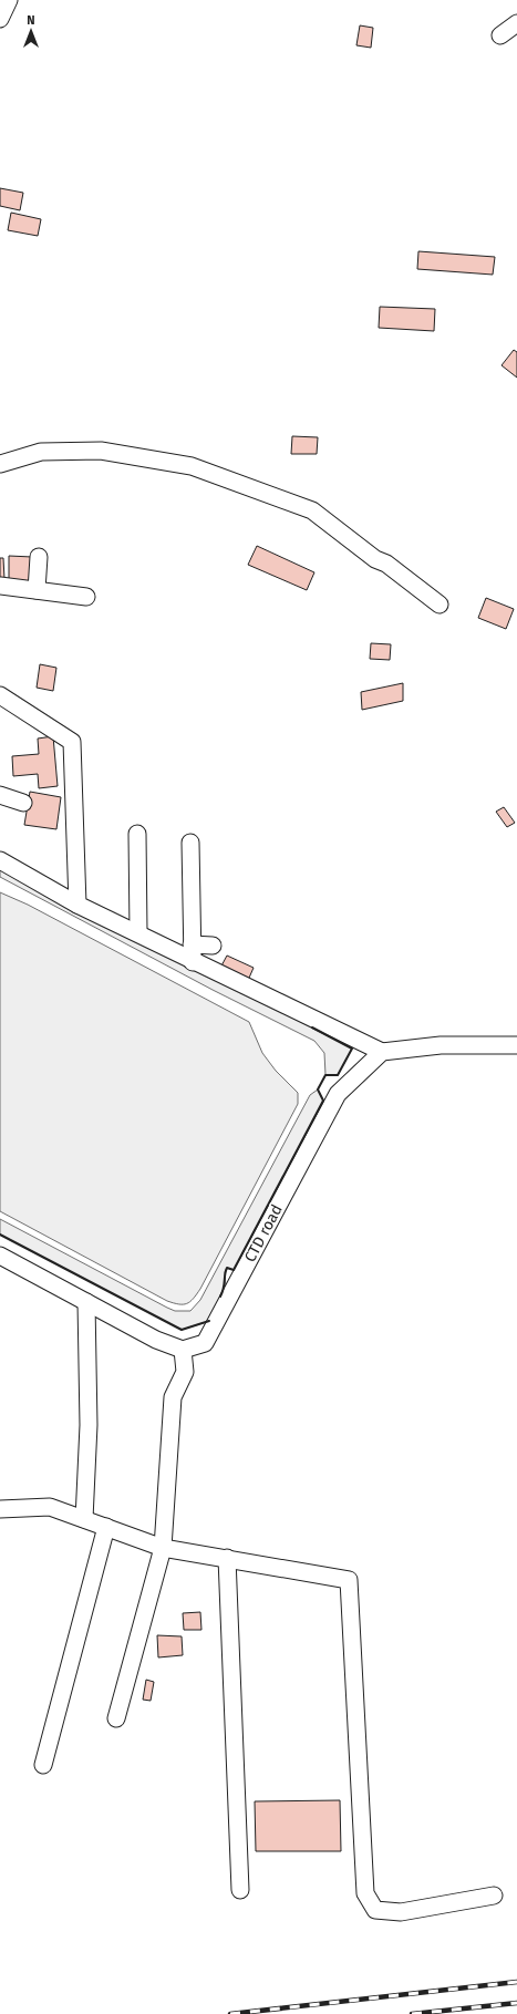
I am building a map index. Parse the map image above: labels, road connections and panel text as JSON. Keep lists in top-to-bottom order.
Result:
{
  "streets": {
    "street": ["CTD road"]
  },
  "north": "top"
}
